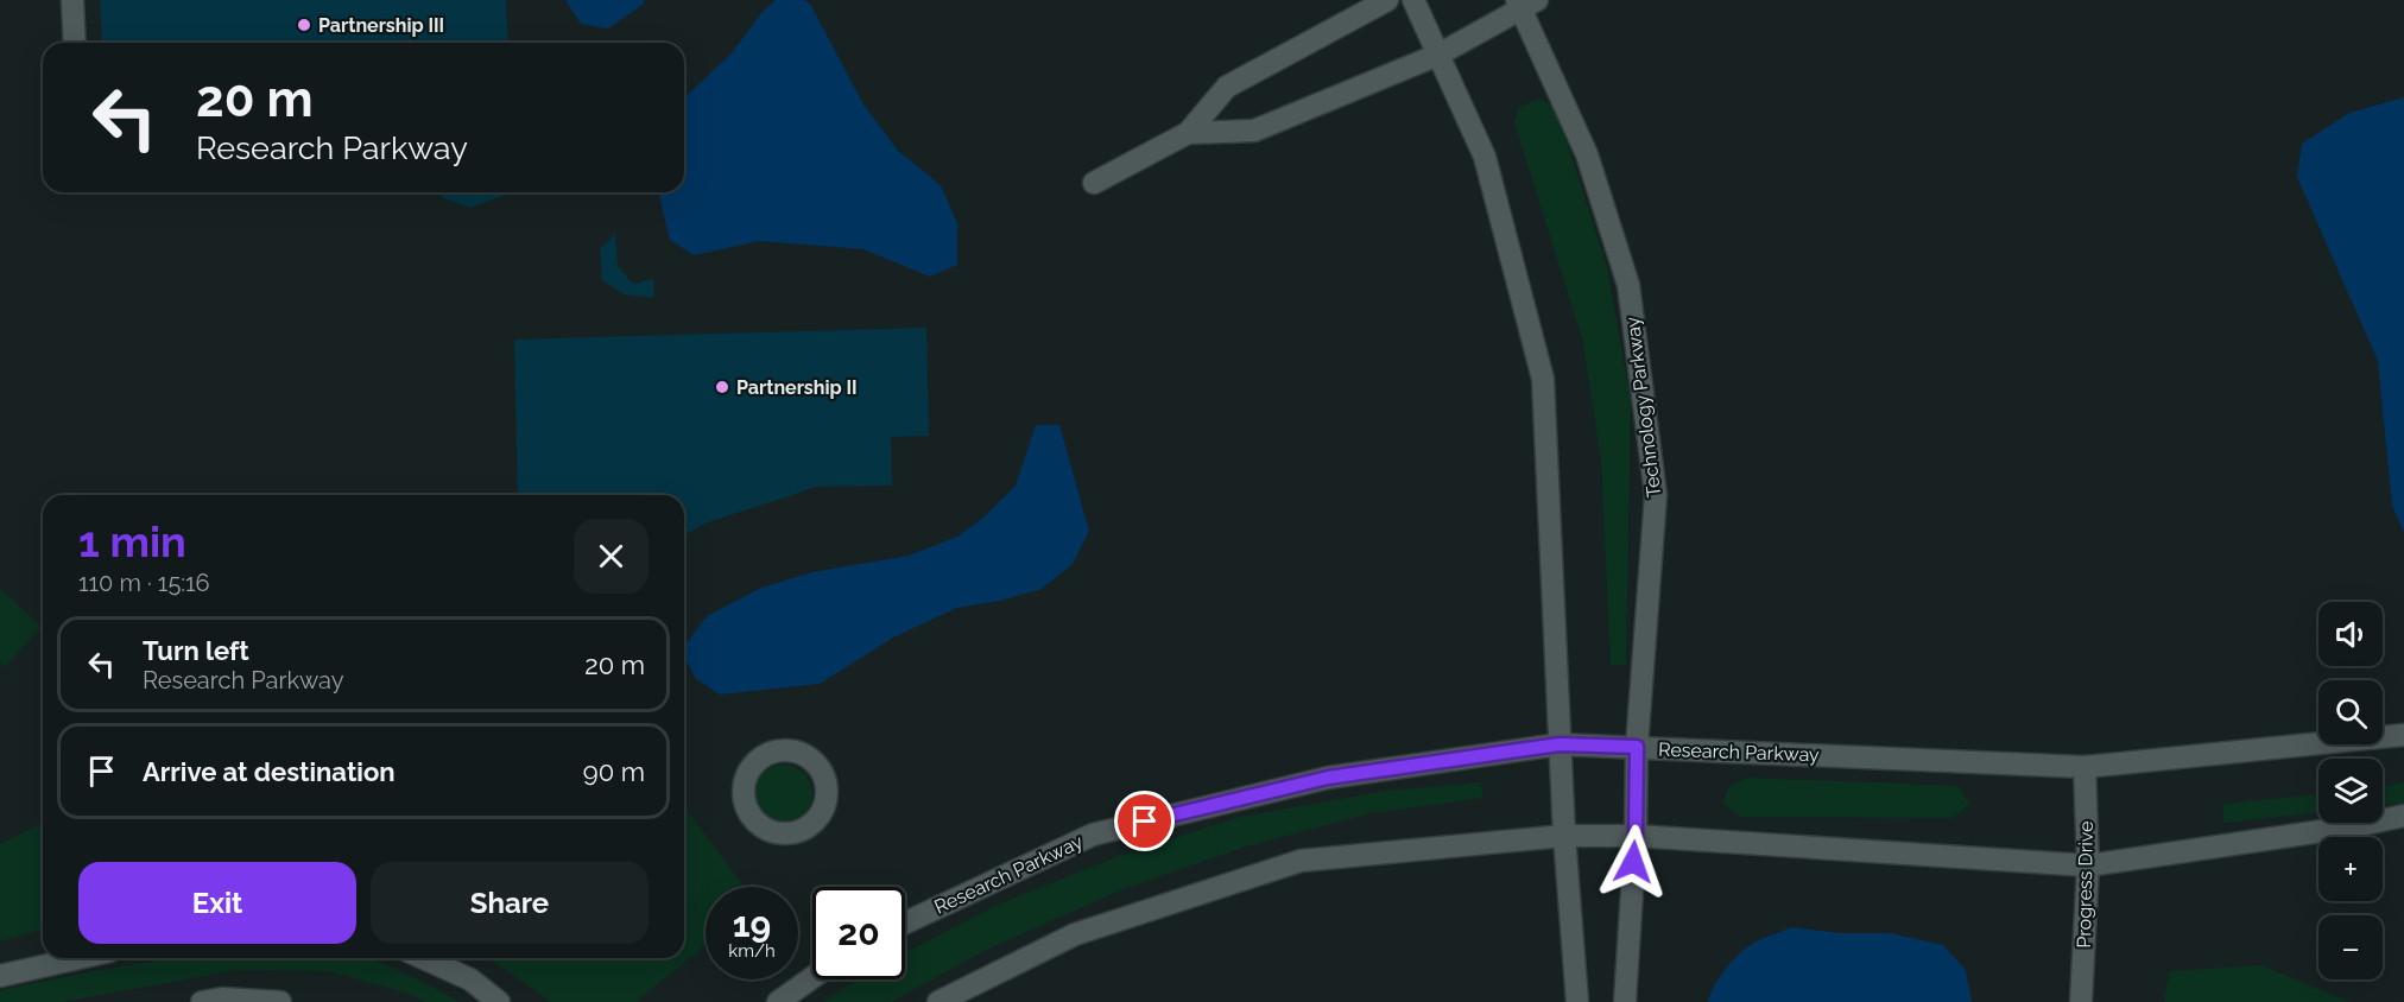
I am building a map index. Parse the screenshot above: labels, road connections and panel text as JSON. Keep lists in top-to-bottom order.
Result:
{
  "streets": {
    "street": ["Technology Parkway", "Research Parkway", "Progress Drive"]
  },
  "crossings": [
    ["Technology Parkway", "Research Parkway"],
    ["Research Parkway", "Progress Drive"]
  ],
  "places": ["Partnership III", "Partnership II"],
  "page": {
    "turn": ["20 m", "Research Parkway"],
    "heading": ["1 min", "110 m · 15:16"],
    "map_buttons": ["+", "−"],
    "list": [
      {
        "name": "Turn left",
        "note": "Research Parkway",
        "value": "20 m"
      },
      {
        "name": "Arrive at destination",
        "value": "90 m"
      }
    ],
    "buttons": ["Exit", "Share"],
    "speed": "19 km/h",
    "limit": "20"
  }
}
